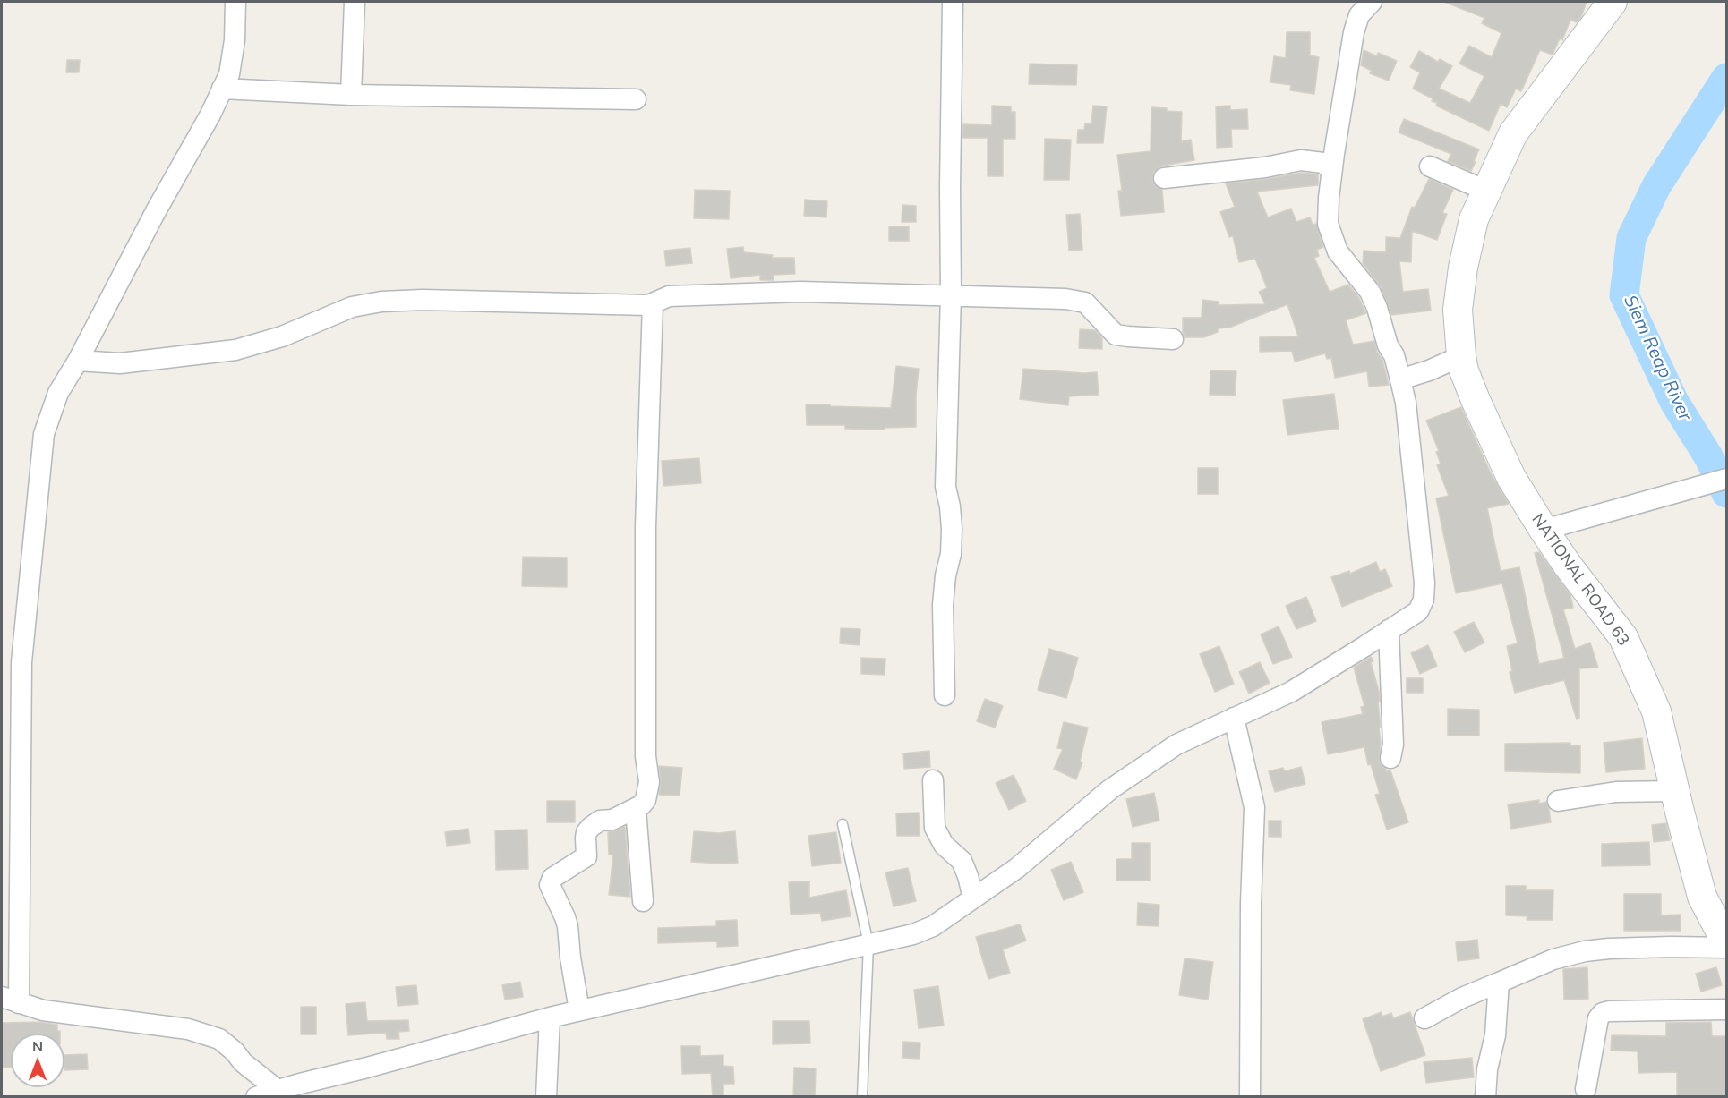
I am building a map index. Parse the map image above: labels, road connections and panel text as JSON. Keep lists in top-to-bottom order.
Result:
{
  "streets": {
    "street": ["NATIONAL ROAD 63"]
  },
  "water": ["Siem Reap River"],
  "north": "top"
}
